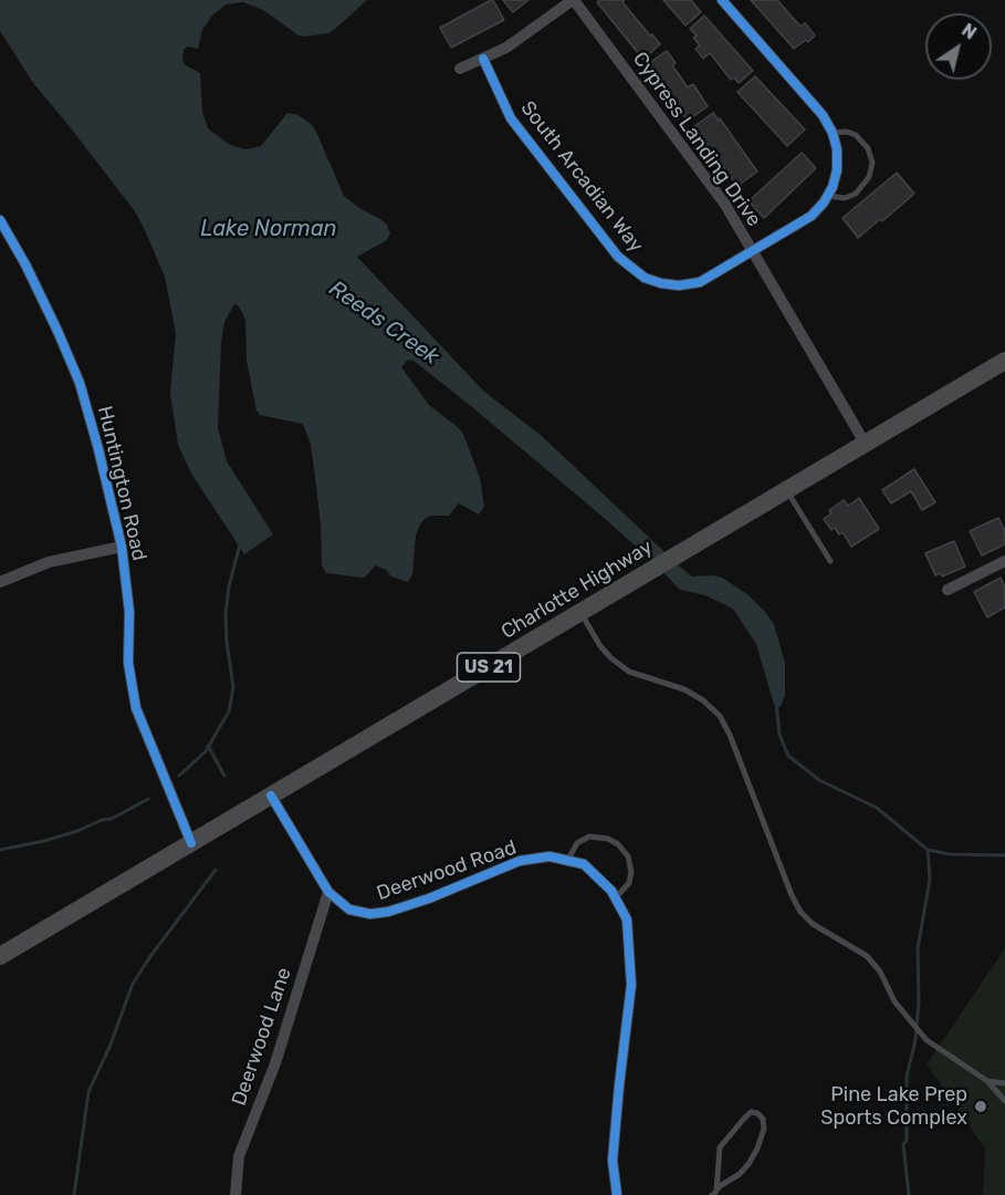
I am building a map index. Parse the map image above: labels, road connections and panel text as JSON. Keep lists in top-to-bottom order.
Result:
{
  "streets": {
    "main road": ["Charlotte Highway", "US 21"],
    "street": [
      "Cypress Landing Drive",
      "South Arcadian Way",
      "Huntington Road",
      "Deerwood Road",
      "Deerwood Lane"
    ]
  },
  "crossings": [
    ["Cypress Landing Drive", "South Arcadian Way"],
    ["Cypress Landing Drive", "Charlotte Highway"],
    ["Huntington Road", "Charlotte Highway"],
    ["Charlotte Highway", "Deerwood Road"],
    ["Deerwood Road", "Deerwood Lane"]
  ],
  "water": ["Lake Norman", "Reeds Creek"],
  "places": ["Pine Lake Prep Sports Complex"],
  "north": "top right"
}
